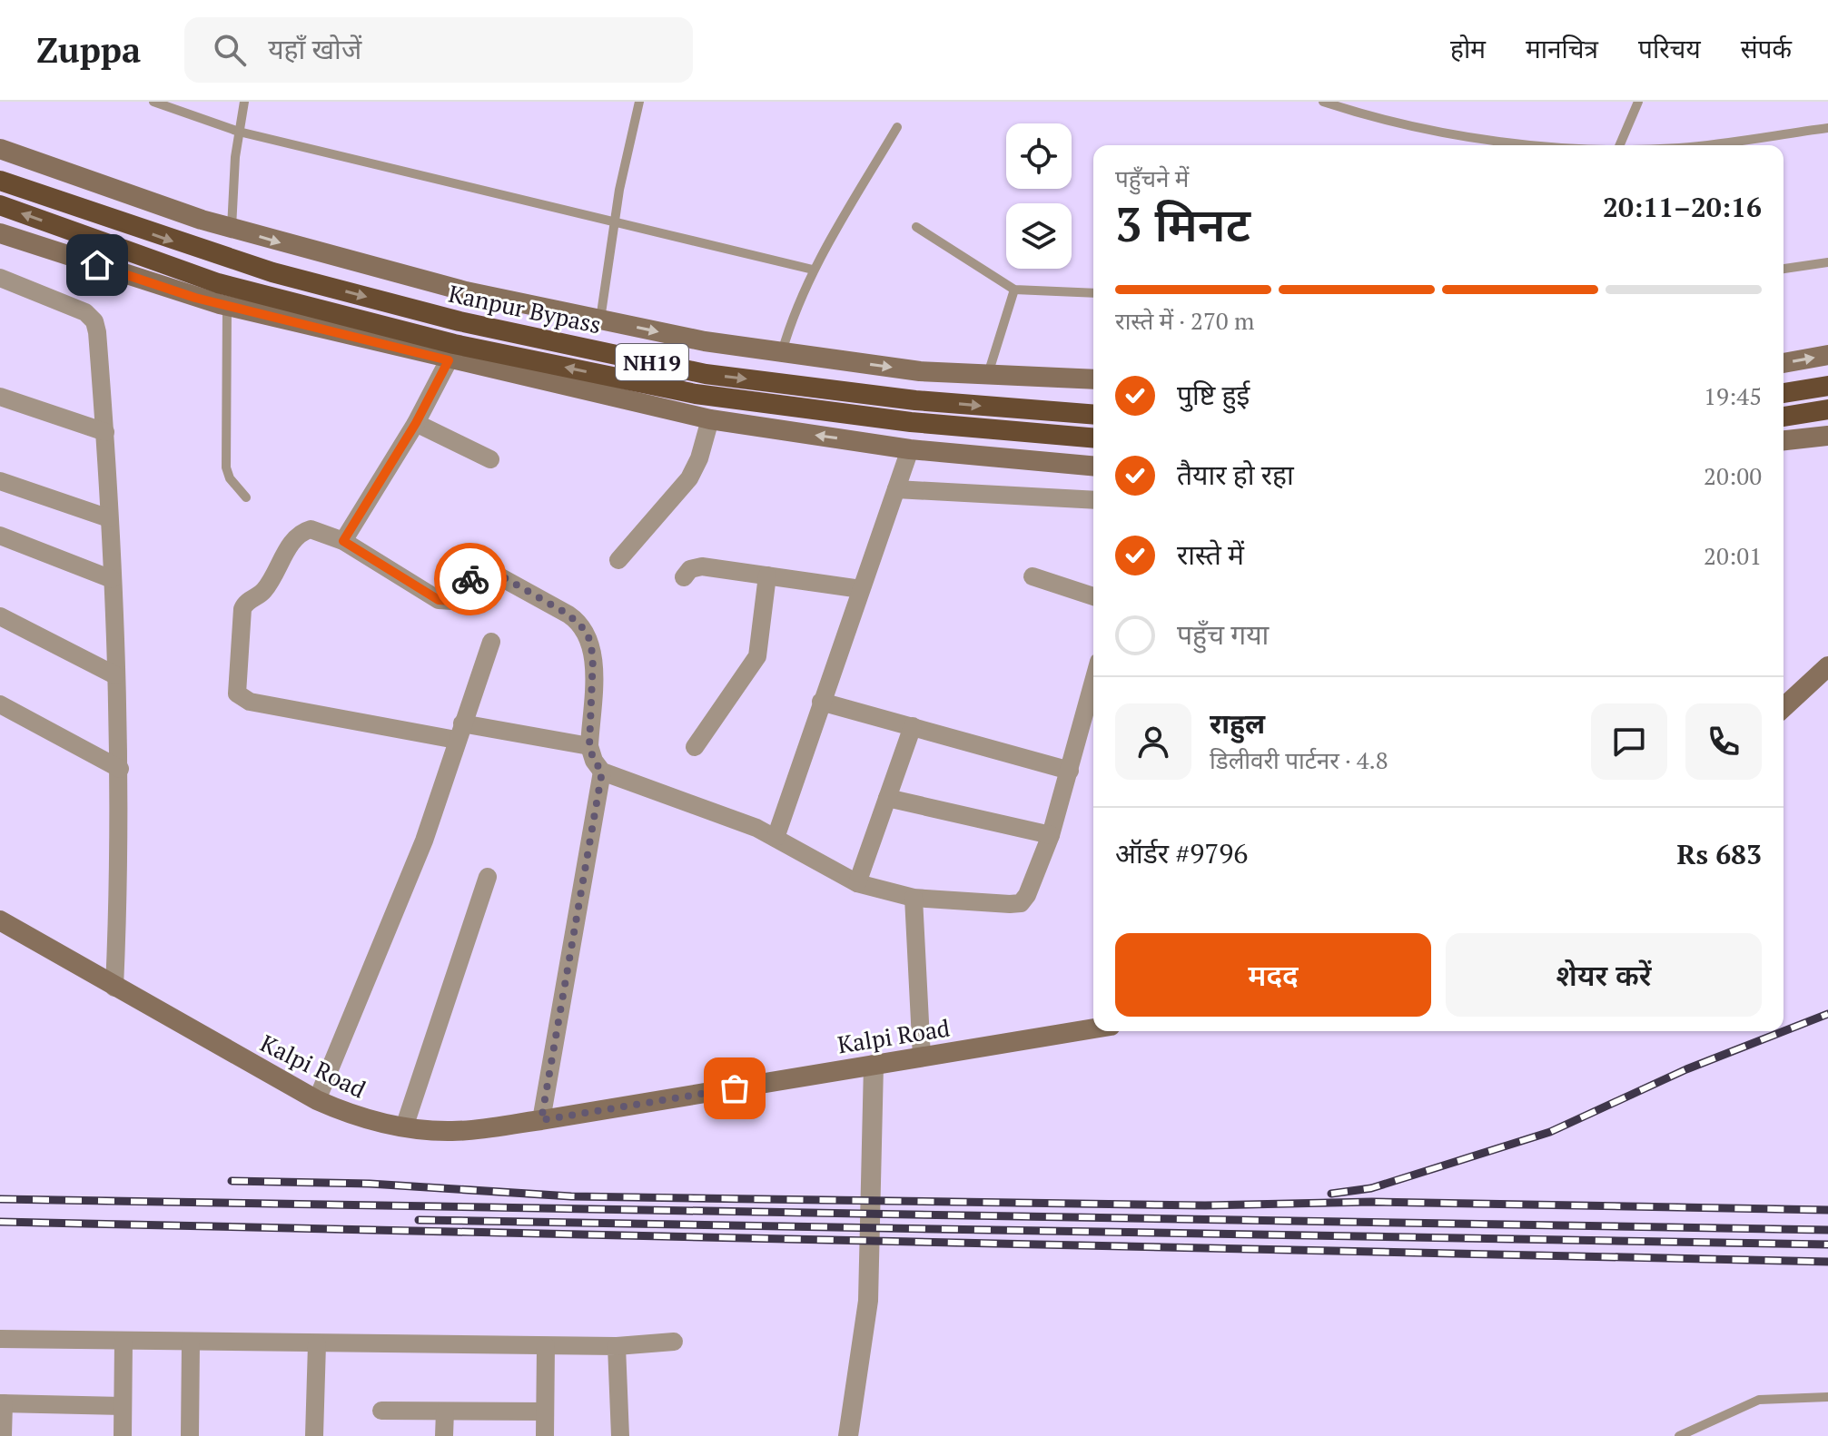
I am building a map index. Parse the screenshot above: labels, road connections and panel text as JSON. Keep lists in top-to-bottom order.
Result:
{
  "streets": {
    "highway": ["Kanpur Bypass", "NH19"],
    "main road": ["Kalpi Road"]
  },
  "page": {
    "header": "Zuppa",
    "search": "यहाँ खोजें",
    "nav": [
      "होम",
      "मानचित्र",
      "परिचय",
      "संपर्क"
    ],
    "heading": ["3 मिनट", "पहुँचने में", "20:11–20:16"],
    "panel": [
      "राहुल",
      "डिलीवरी पार्टनर · 4.8",
      "ऑर्डर #9796",
      "Rs 683"
    ],
    "bar": "रास्ते में · 270 m",
    "list": [
      ["पुष्टि हुई", "19:45"],
      ["तैयार हो रहा", "20:00"],
      ["रास्ते में", "20:01"],
      "पहुँच गया"
    ],
    "buttons": ["मदद", "शेयर करें"]
  }
}
